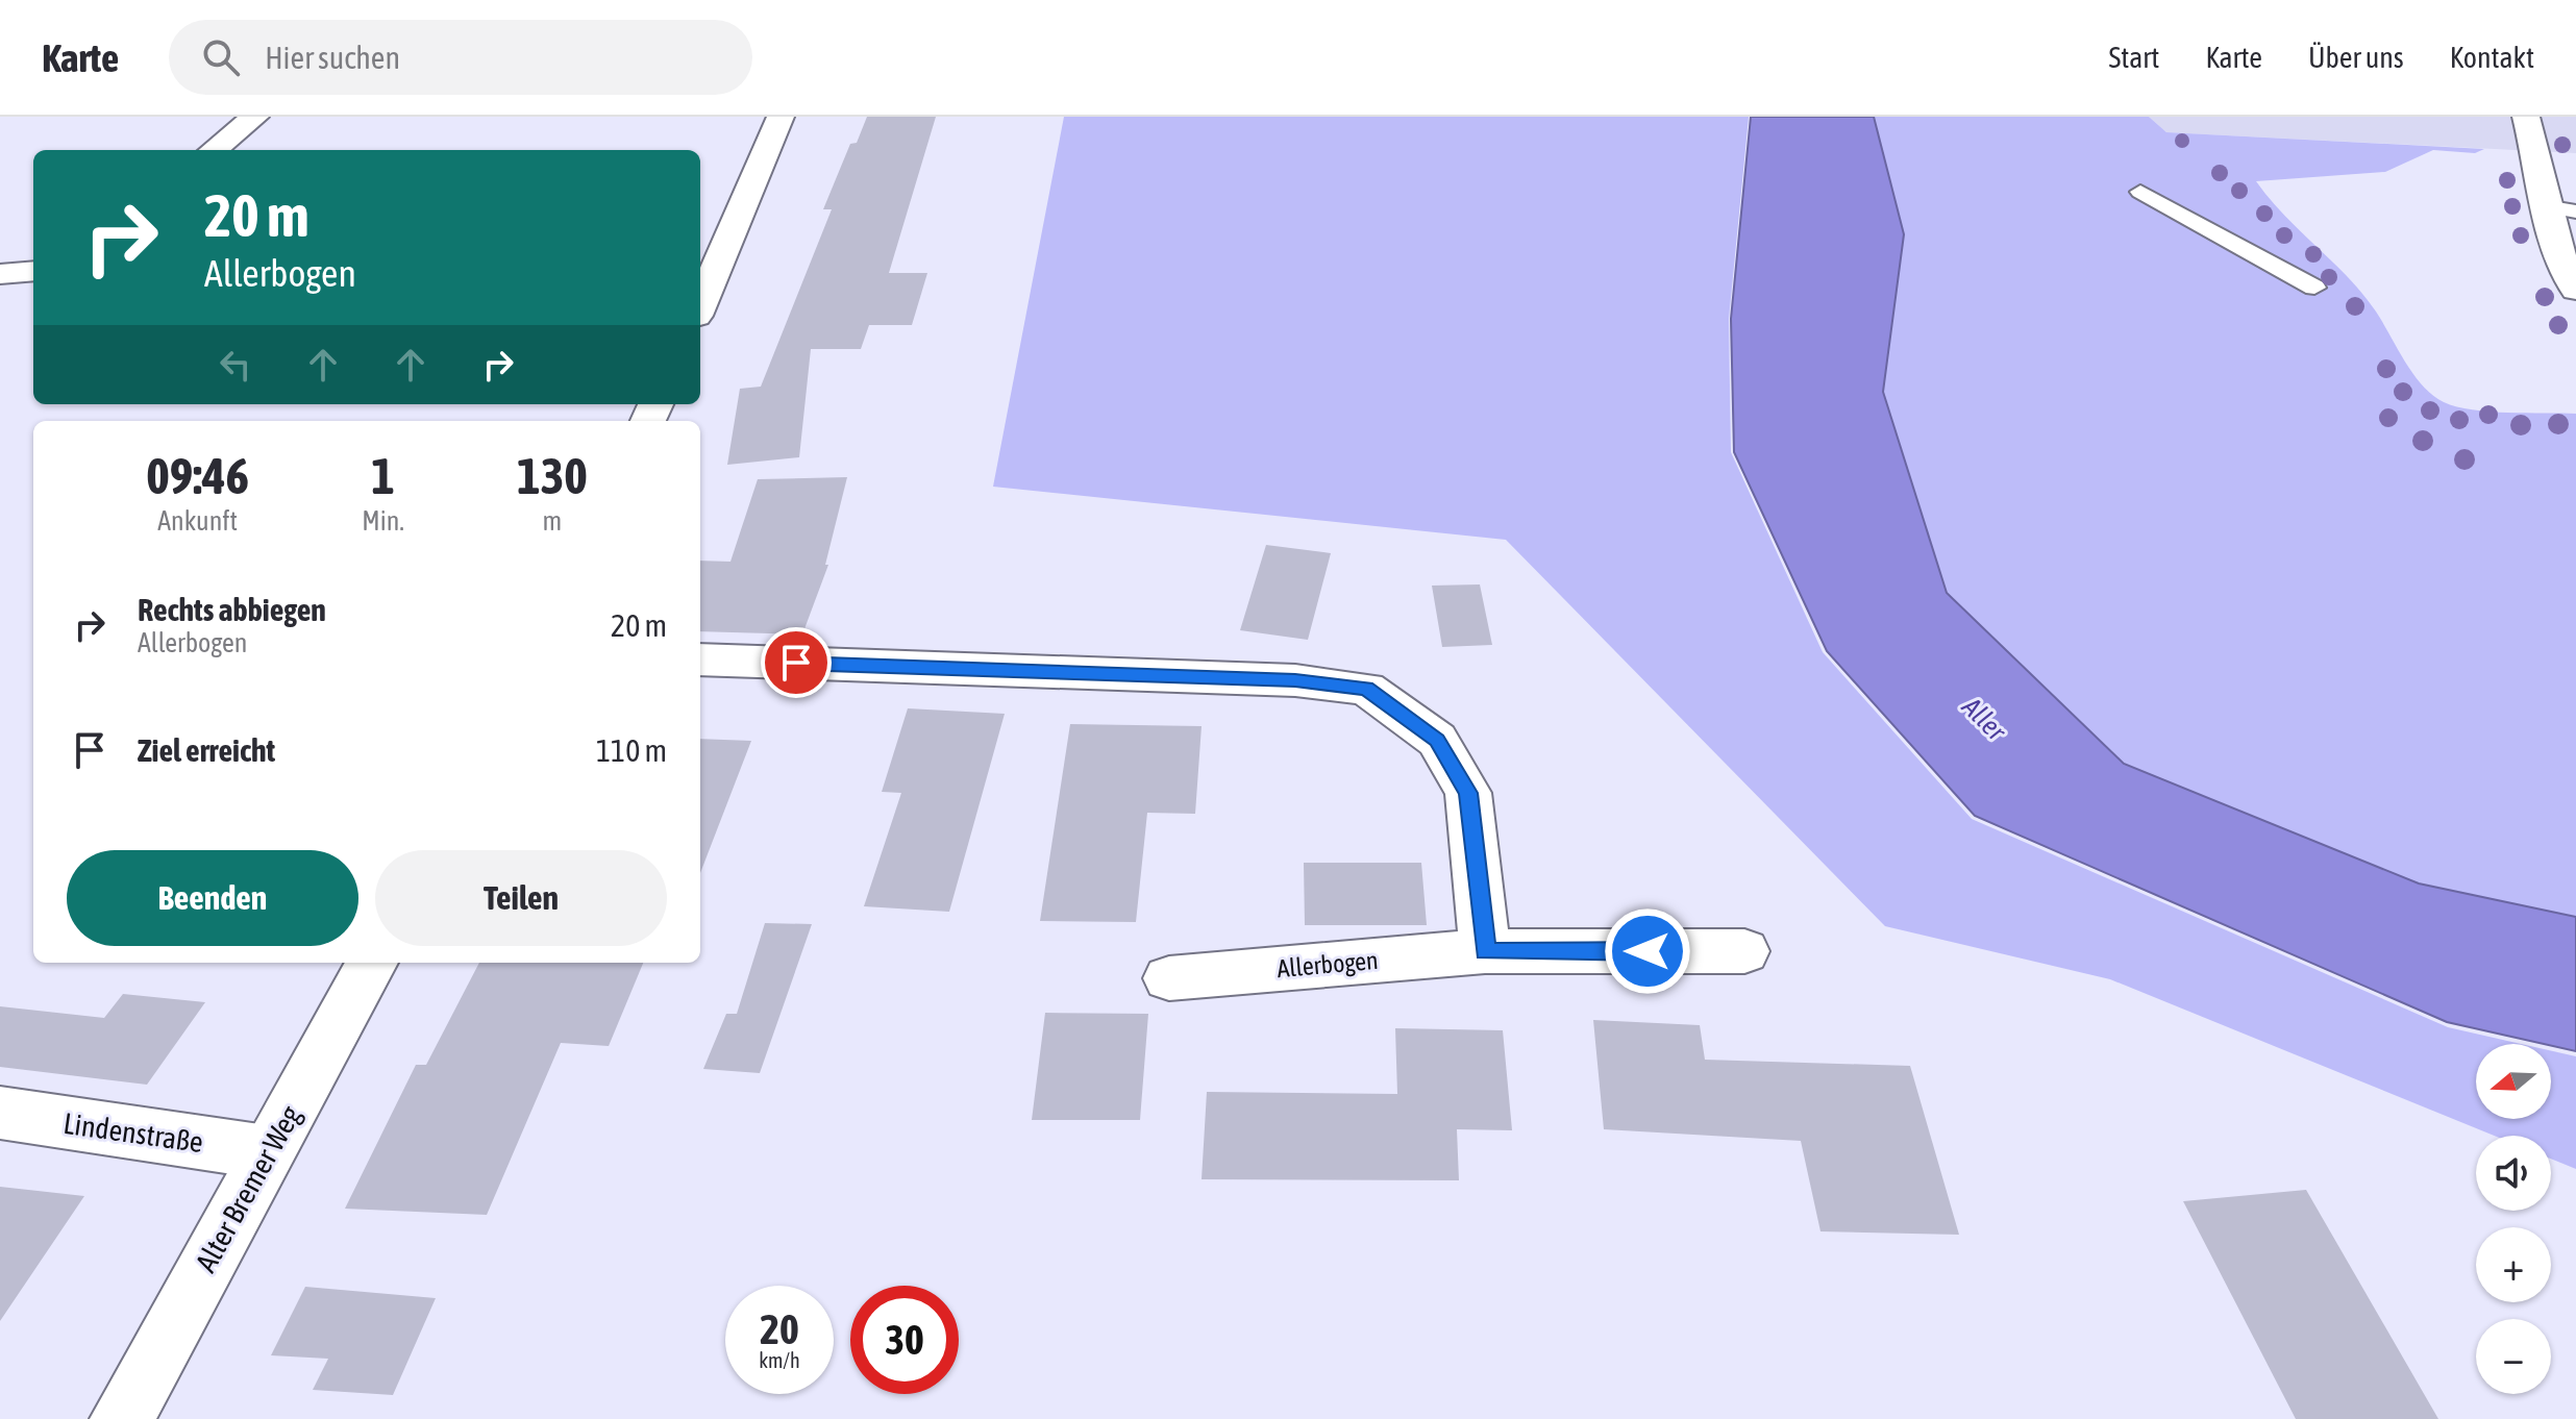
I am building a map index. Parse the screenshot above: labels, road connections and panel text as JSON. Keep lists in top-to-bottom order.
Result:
{
  "streets": {
    "street": ["Allerbogen", "Lindenstraße", "Alter Bremer Weg"]
  },
  "crossings": [
    ["Lindenstraße", "Alter Bremer Weg"]
  ],
  "water": ["Aller"],
  "north": "left",
  "page": {
    "header": "Karte",
    "search": "Hier suchen",
    "nav": [
      "Start",
      "Karte",
      "Über uns",
      "Kontakt"
    ],
    "turn": ["20 m", "Allerbogen"],
    "eta": [
      "09:46",
      "Ankunft",
      "1",
      "Min.",
      "130",
      "m"
    ],
    "list": [
      {
        "name": "Rechts abbiegen",
        "note": "Allerbogen",
        "value": "20 m"
      },
      {
        "name": "Ziel erreicht",
        "value": "110 m"
      }
    ],
    "buttons": ["Beenden", "Teilen"],
    "map_buttons": ["+", "−"],
    "speed": "20 km/h",
    "limit": "30"
  }
}
